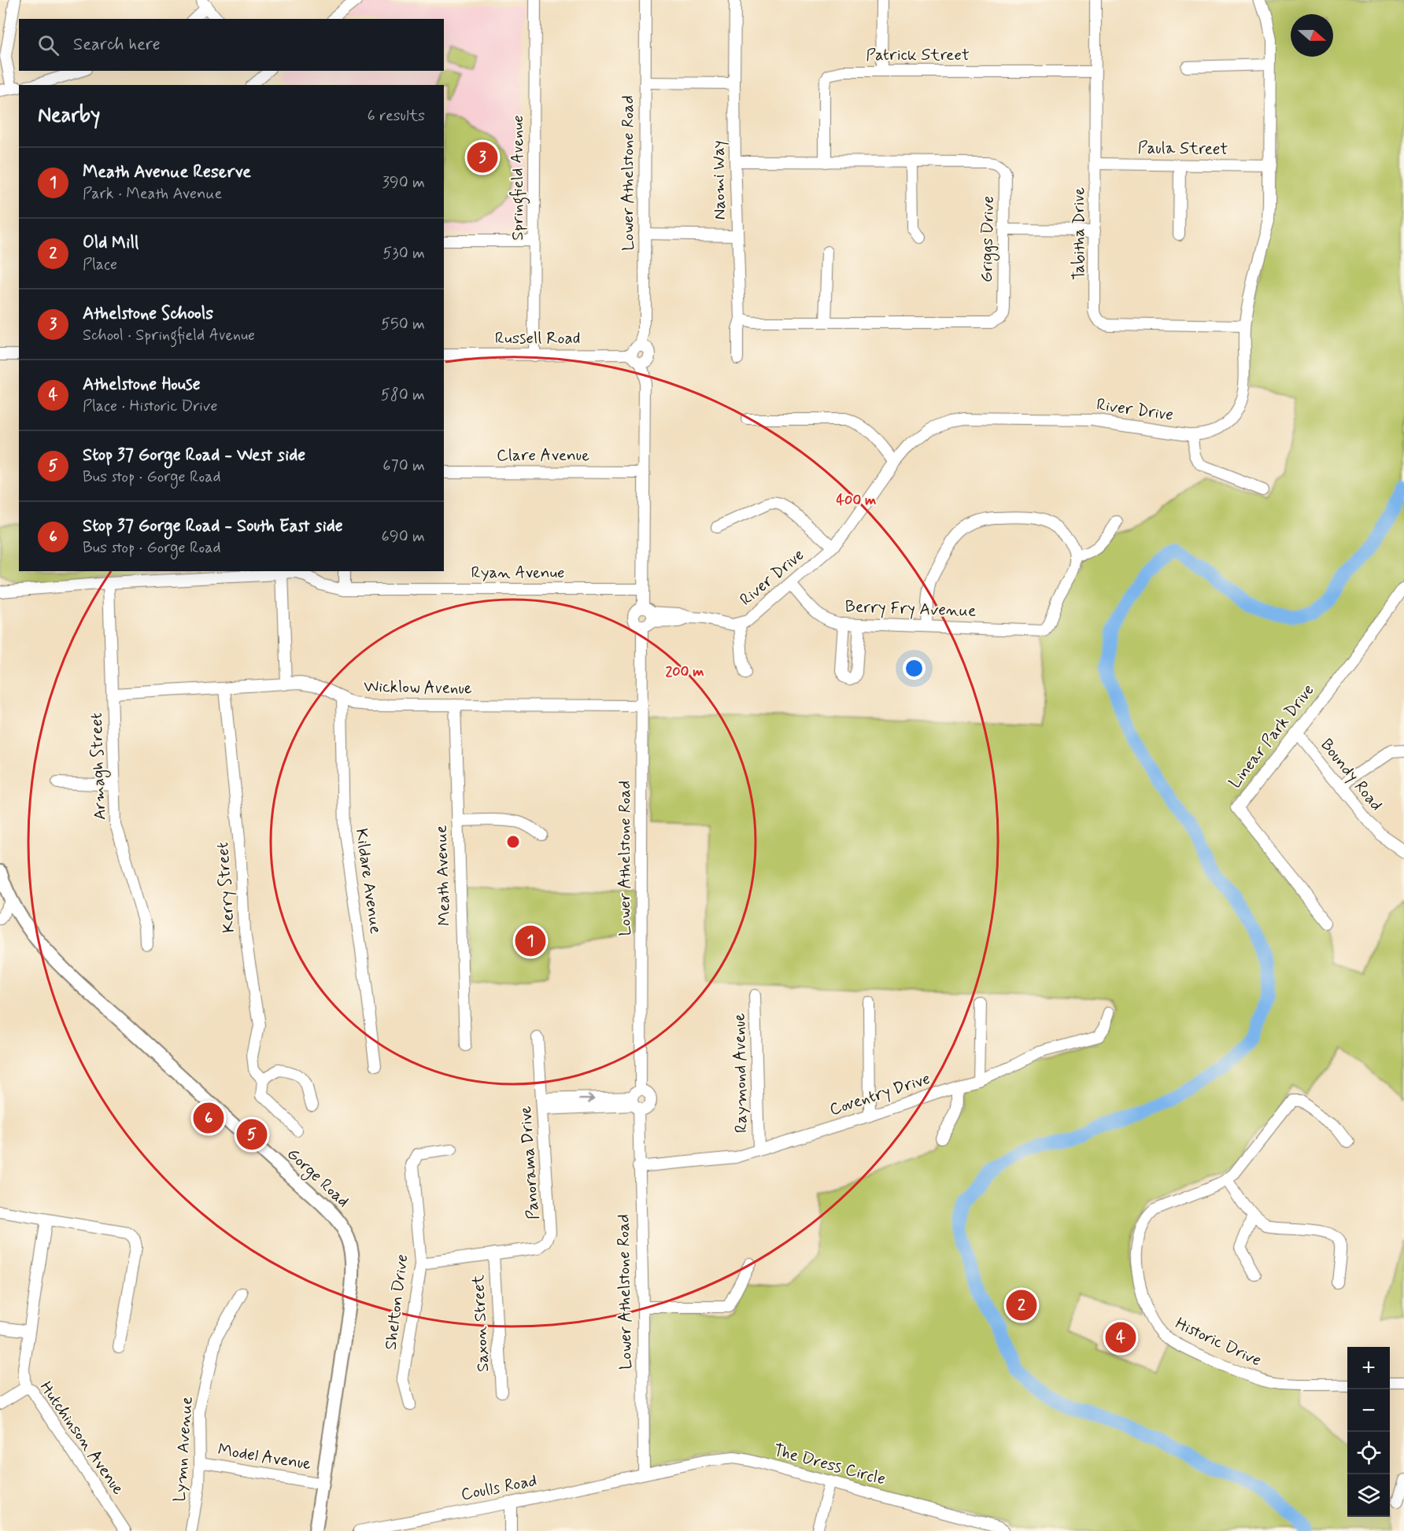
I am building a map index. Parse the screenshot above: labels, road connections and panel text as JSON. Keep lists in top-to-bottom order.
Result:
{
  "streets": {
    "main road": ["Gorge Road"],
    "street": [
      "Patrick Street",
      "Paula Street",
      "Lower Athelstone Road",
      "Springfield Avenue",
      "Naomi Way",
      "Tabitha Drive",
      "Griggs Drive",
      "Russell Road",
      "River Drive",
      "Clare Avenue",
      "Ryan Avenue",
      "Berry Fry Avenue",
      "Wicklow Avenue",
      "Linear Park Drive",
      "Armagh Street",
      "Boundy Road",
      "Meath Avenue",
      "Kildare Avenue",
      "Kerry Street",
      "Raymond Avenue",
      "Coventry Drive",
      "Panorama Drive",
      "Shelton Drive",
      "Saxon Street",
      "Historic Drive",
      "Hutchinson Avenue",
      "Lymn Avenue",
      "Model Avenue",
      "The Dress Circle",
      "Coulls Road"
    ]
  },
  "crossings": [
    ["Patrick Street", "Tabitha Drive"],
    ["Patrick Street", "Griggs Drive"],
    ["Paula Street", "Tabitha Drive"],
    ["Paula Street", "River Drive"],
    ["Lower Athelstone Road", "Russell Road"],
    ["Lower Athelstone Road", "River Drive"],
    ["Lower Athelstone Road", "Clare Avenue"],
    ["Lower Athelstone Road", "Ryan Avenue"],
    ["Lower Athelstone Road", "Wicklow Avenue"],
    ["Lower Athelstone Road", "Coventry Drive"],
    ["Lower Athelstone Road", "The Dress Circle"],
    ["Lower Athelstone Road", "Coulls Road"],
    ["Springfield Avenue", "Russell Road"],
    ["Naomi Way", "Griggs Drive"],
    ["Tabitha Drive", "River Drive"],
    ["River Drive", "Berry Fry Avenue"],
    ["Ryan Avenue", "Armagh Street"],
    ["Wicklow Avenue", "Armagh Street"],
    ["Wicklow Avenue", "Meath Avenue"],
    ["Wicklow Avenue", "Kildare Avenue"],
    ["Wicklow Avenue", "Kerry Street"],
    ["Linear Park Drive", "Boundy Road"],
    ["Raymond Avenue", "Coventry Drive"],
    ["Panorama Drive", "Shelton Drive"],
    ["Panorama Drive", "Saxon Street"],
    ["Gorge Road", "Model Avenue"],
    ["Lymn Avenue", "Model Avenue"],
    ["The Dress Circle", "Coulls Road"]
  ],
  "north": "right",
  "page": {
    "search": "Search here",
    "heading": ["Nearby", "6 results"],
    "pins": [
      "3",
      "1",
      "6",
      "5",
      "2",
      "4"
    ],
    "list": [
      {
        "mark": "1",
        "name": "Meath Avenue Reserve",
        "note": "Park · Meath Avenue",
        "value": "390 m"
      },
      {
        "mark": "2",
        "name": "Old Mill",
        "note": "Place",
        "value": "530 m"
      },
      {
        "mark": "3",
        "name": "Athelstone Schools",
        "note": "School · Springfield Avenue",
        "value": "550 m"
      },
      {
        "mark": "4",
        "name": "Athelstone House",
        "note": "Place · Historic Drive",
        "value": "580 m"
      },
      {
        "mark": "5",
        "name": "Stop 37 Gorge Road - West side",
        "note": "Bus stop · Gorge Road",
        "value": "670 m"
      },
      {
        "mark": "6",
        "name": "Stop 37 Gorge Road - South East side",
        "note": "Bus stop · Gorge Road",
        "value": "690 m"
      }
    ],
    "map_buttons": ["+", "−"]
  },
  "rings": ["400 m", "200 m"]
}
